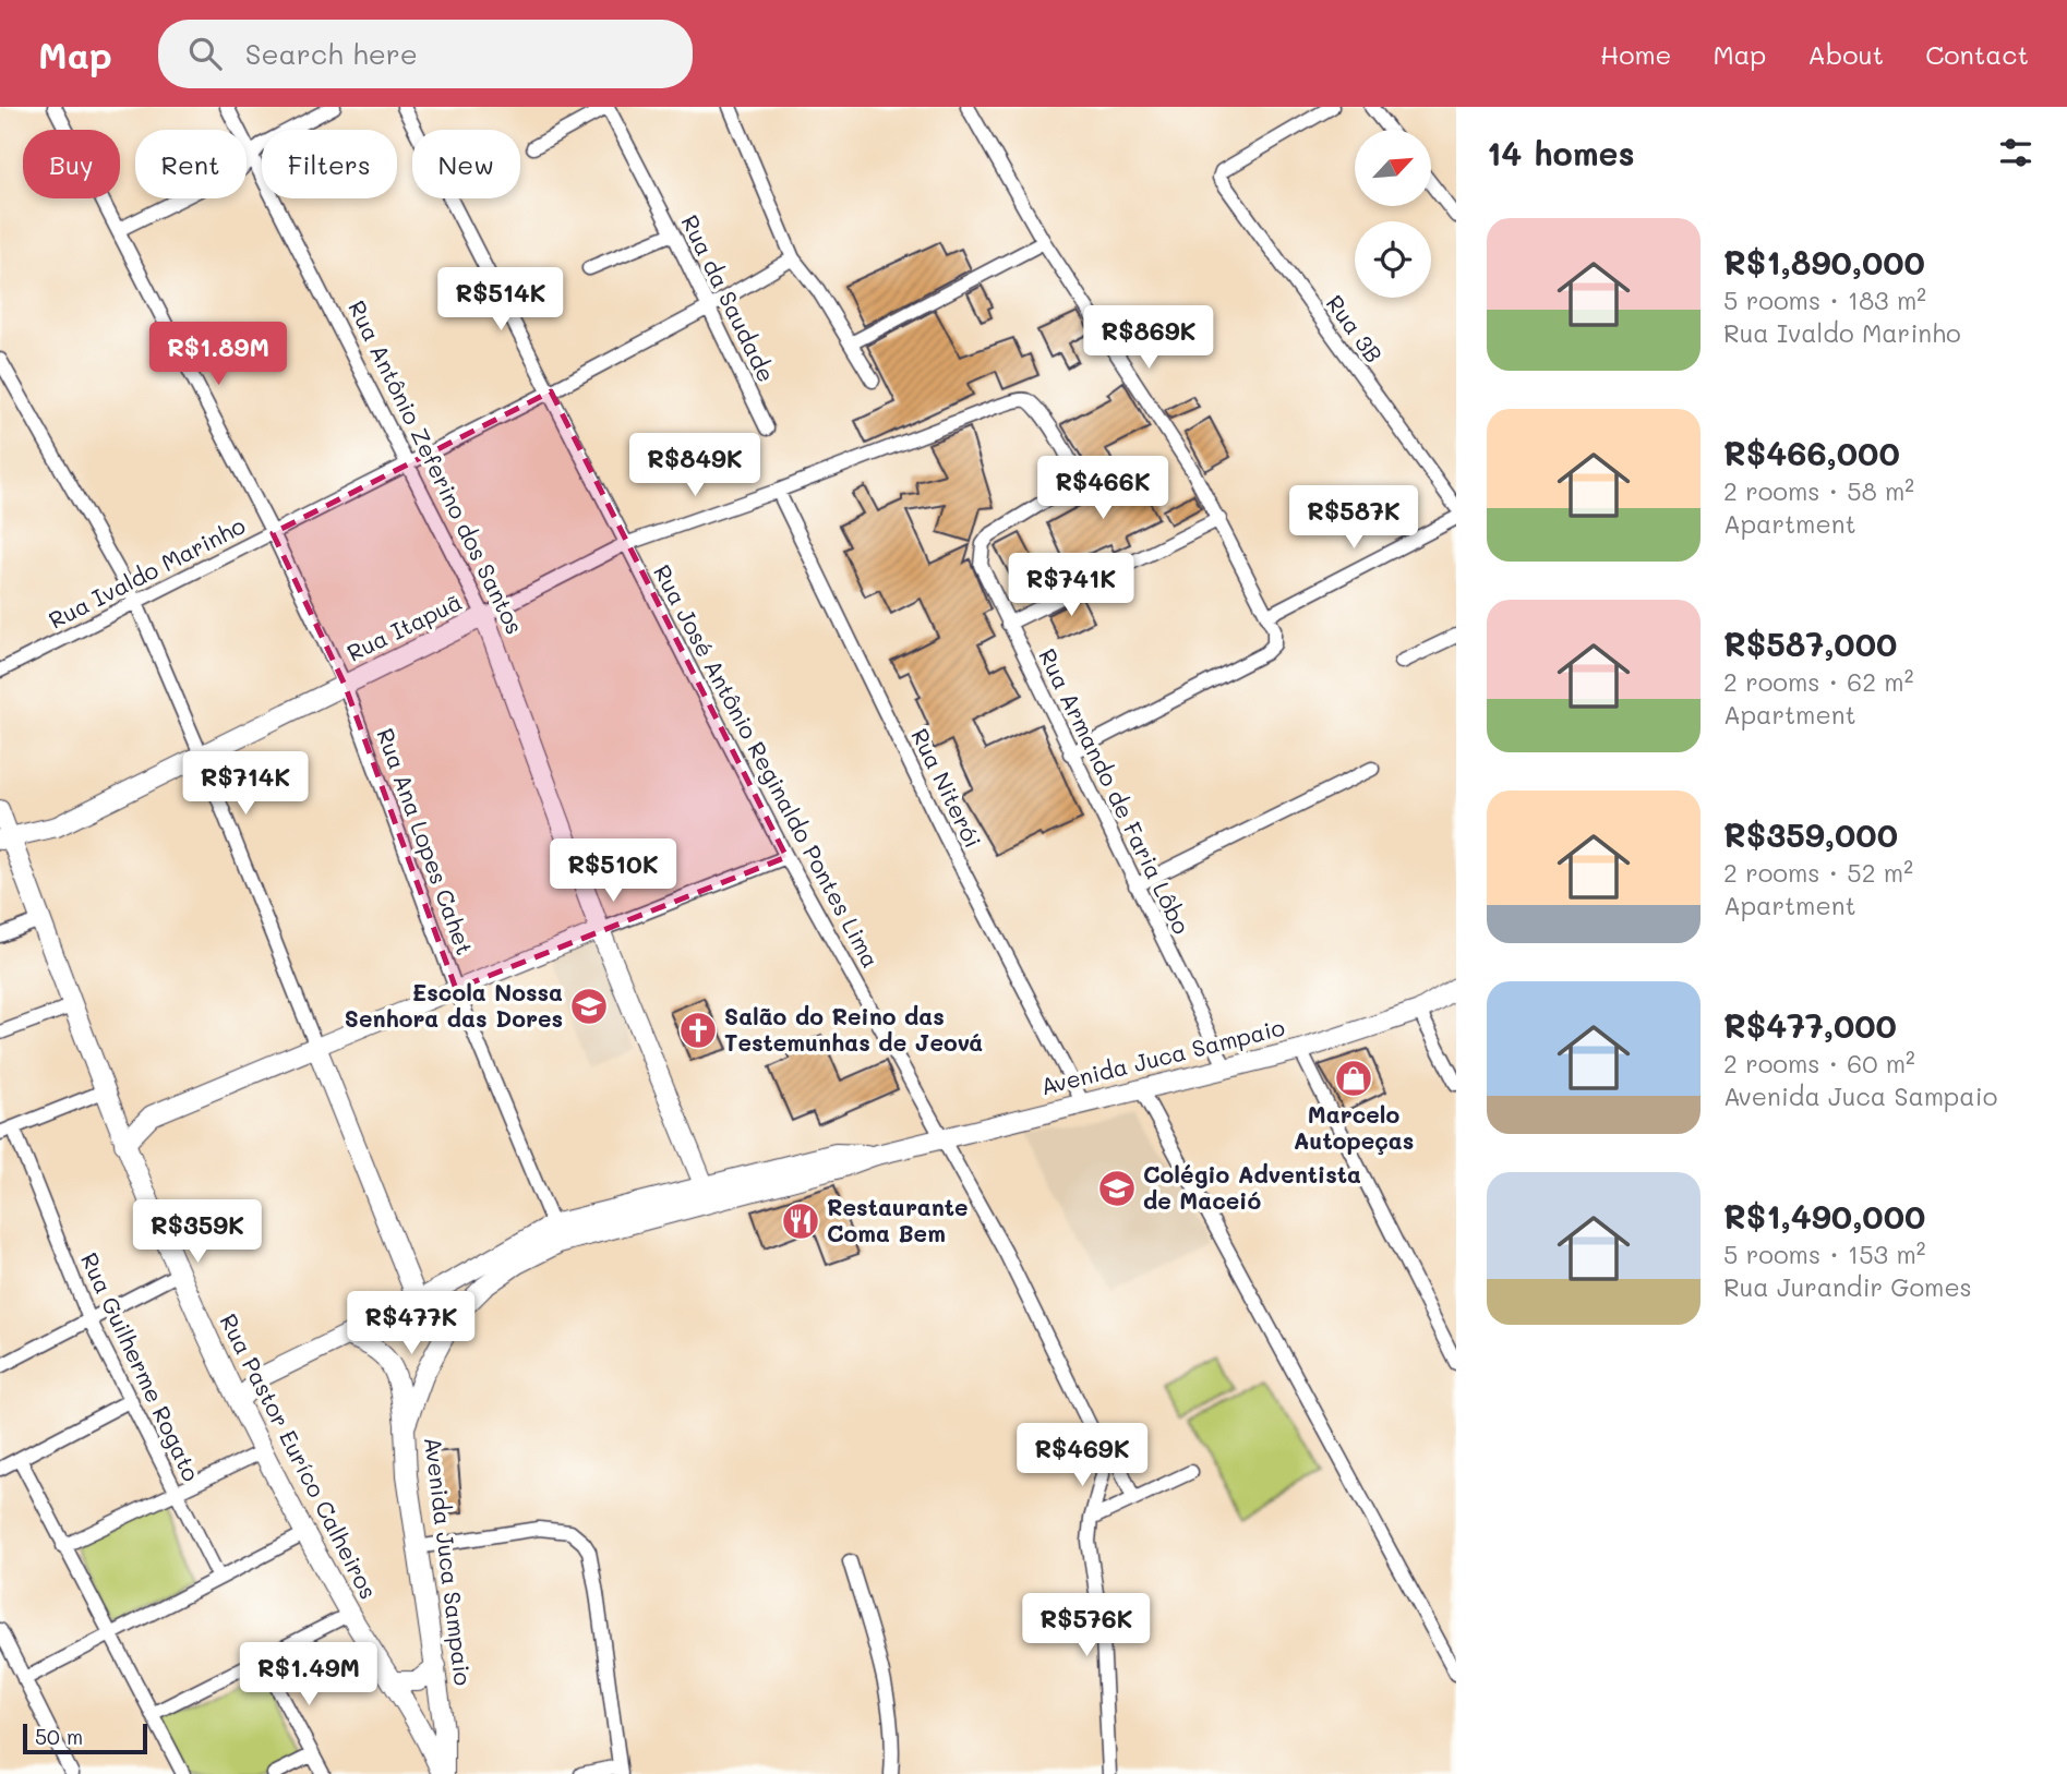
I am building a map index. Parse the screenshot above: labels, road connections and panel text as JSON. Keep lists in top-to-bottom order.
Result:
{
  "streets": {
    "main road": [
      "Rua Antônio Zeferino dos Santos",
      "Rua Itapuã",
      "Avenida Juca Sampaio",
      "Rua Pastor Euríco Calheiros"
    ],
    "street": [
      "Rua da Saudade",
      "Rua 3B",
      "Rua Ivaldo Marinho",
      "Rua José Antônio Reginaldo Pontes Lima",
      "Rua Niterói",
      "Rua Armando de Faria Lôbo",
      "Rua Ana Lopes Cahet",
      "Rua Guilherme Rogato"
    ]
  },
  "crossings": [
    ["Rua da Saudade", "Rua Ivaldo Marinho"],
    ["Rua Antônio Zeferino dos Santos", "Rua Ivaldo Marinho"],
    ["Rua Antônio Zeferino dos Santos", "Rua Itapuã"],
    ["Rua Antônio Zeferino dos Santos", "Avenida Juca Sampaio"],
    ["Rua Ivaldo Marinho", "Rua Itapuã"],
    ["Rua Ivaldo Marinho", "Rua José Antônio Reginaldo Pontes Lima"],
    ["Rua Ivaldo Marinho", "Rua Ana Lopes Cahet"],
    ["Rua Itapuã", "Rua José Antônio Reginaldo Pontes Lima"],
    ["Rua Itapuã", "Rua Niterói"],
    ["Rua Itapuã", "Rua Armando de Faria Lôbo"],
    ["Rua Itapuã", "Rua Ana Lopes Cahet"],
    ["Rua Itapuã", "Rua Pastor Euríco Calheiros"],
    ["Rua José Antônio Reginaldo Pontes Lima", "Avenida Juca Sampaio"],
    ["Rua Niterói", "Avenida Juca Sampaio"],
    ["Rua Armando de Faria Lôbo", "Avenida Juca Sampaio"],
    ["Rua Ana Lopes Cahet", "Avenida Juca Sampaio"],
    ["Avenida Juca Sampaio", "Rua Pastor Euríco Calheiros"]
  ],
  "places": {
    "school or university": ["Escola Nossa Senhora das Dores", "Colégio Adventista de Maceió"],
    "church": ["Salão do Reino das Testemunhas de Jeová"],
    "shop": ["Marcelo Autopeças"],
    "restaurant": ["Restaurante Coma Bem"]
  },
  "scale_bar": "50 m",
  "north": "top right",
  "page": {
    "header": "Map",
    "search": "Search here",
    "nav": [
      "Home",
      "Map",
      "About",
      "Contact"
    ],
    "heading": "14 homes",
    "chip": [
      "Buy",
      "Rent",
      "Filters",
      "New"
    ],
    "list": [
      {
        "name": "R$1,890,000",
        "note": "5 rooms · 183 m² · Rua Ivaldo Marinho"
      },
      {
        "name": "R$466,000",
        "note": "2 rooms · 58 m² · Apartment"
      },
      {
        "name": "R$587,000",
        "note": "2 rooms · 62 m² · Apartment"
      },
      {
        "name": "R$359,000",
        "note": "2 rooms · 52 m² · Apartment"
      },
      {
        "name": "R$477,000",
        "note": "2 rooms · 60 m² · Avenida Juca Sampaio"
      },
      {
        "name": "R$1,490,000",
        "note": "5 rooms · 153 m² · Rua Jurandir Gomes"
      }
    ],
    "price": [
      "R$514K",
      "R$869K",
      "R$1.89M",
      "R$849K",
      "R$466K",
      "R$587K",
      "R$741K",
      "R$714K",
      "R$510K",
      "R$359K",
      "R$477K",
      "R$469K",
      "R$576K",
      "R$1.49M"
    ],
    "scale": "50 m"
  }
}
